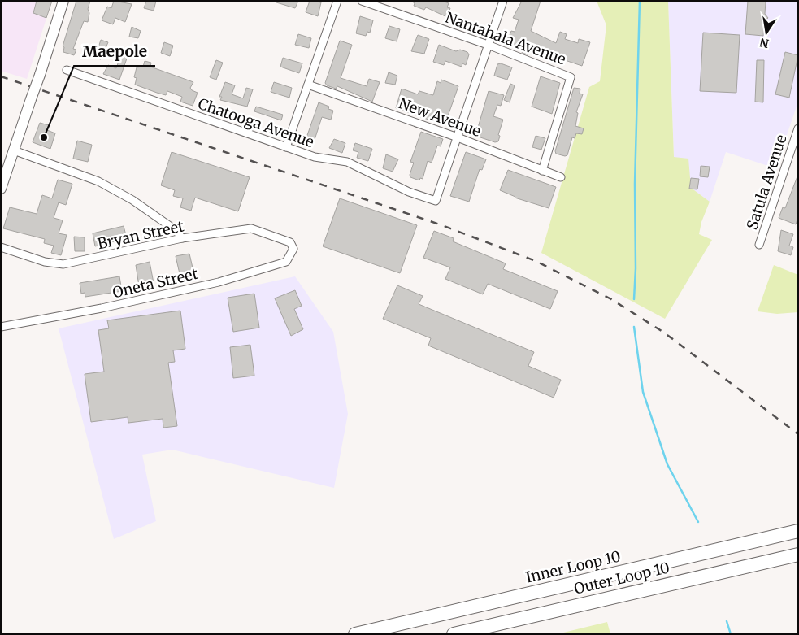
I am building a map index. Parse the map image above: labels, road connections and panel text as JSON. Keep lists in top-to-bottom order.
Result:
{
  "streets": {
    "highway": ["Inner Loop 10", "Outer Loop 10"],
    "street": [
      "Nantahala Avenue",
      "New Avenue",
      "Chatooga Avenue",
      "Satula Avenue",
      "Bryan Street",
      "Oneta Street"
    ]
  },
  "crossings": [
    ["Nantahala Avenue", "New Avenue"],
    ["New Avenue", "Chatooga Avenue"],
    ["Bryan Street", "Oneta Street"]
  ],
  "places": ["Maepole"],
  "north": "bottom"
}
